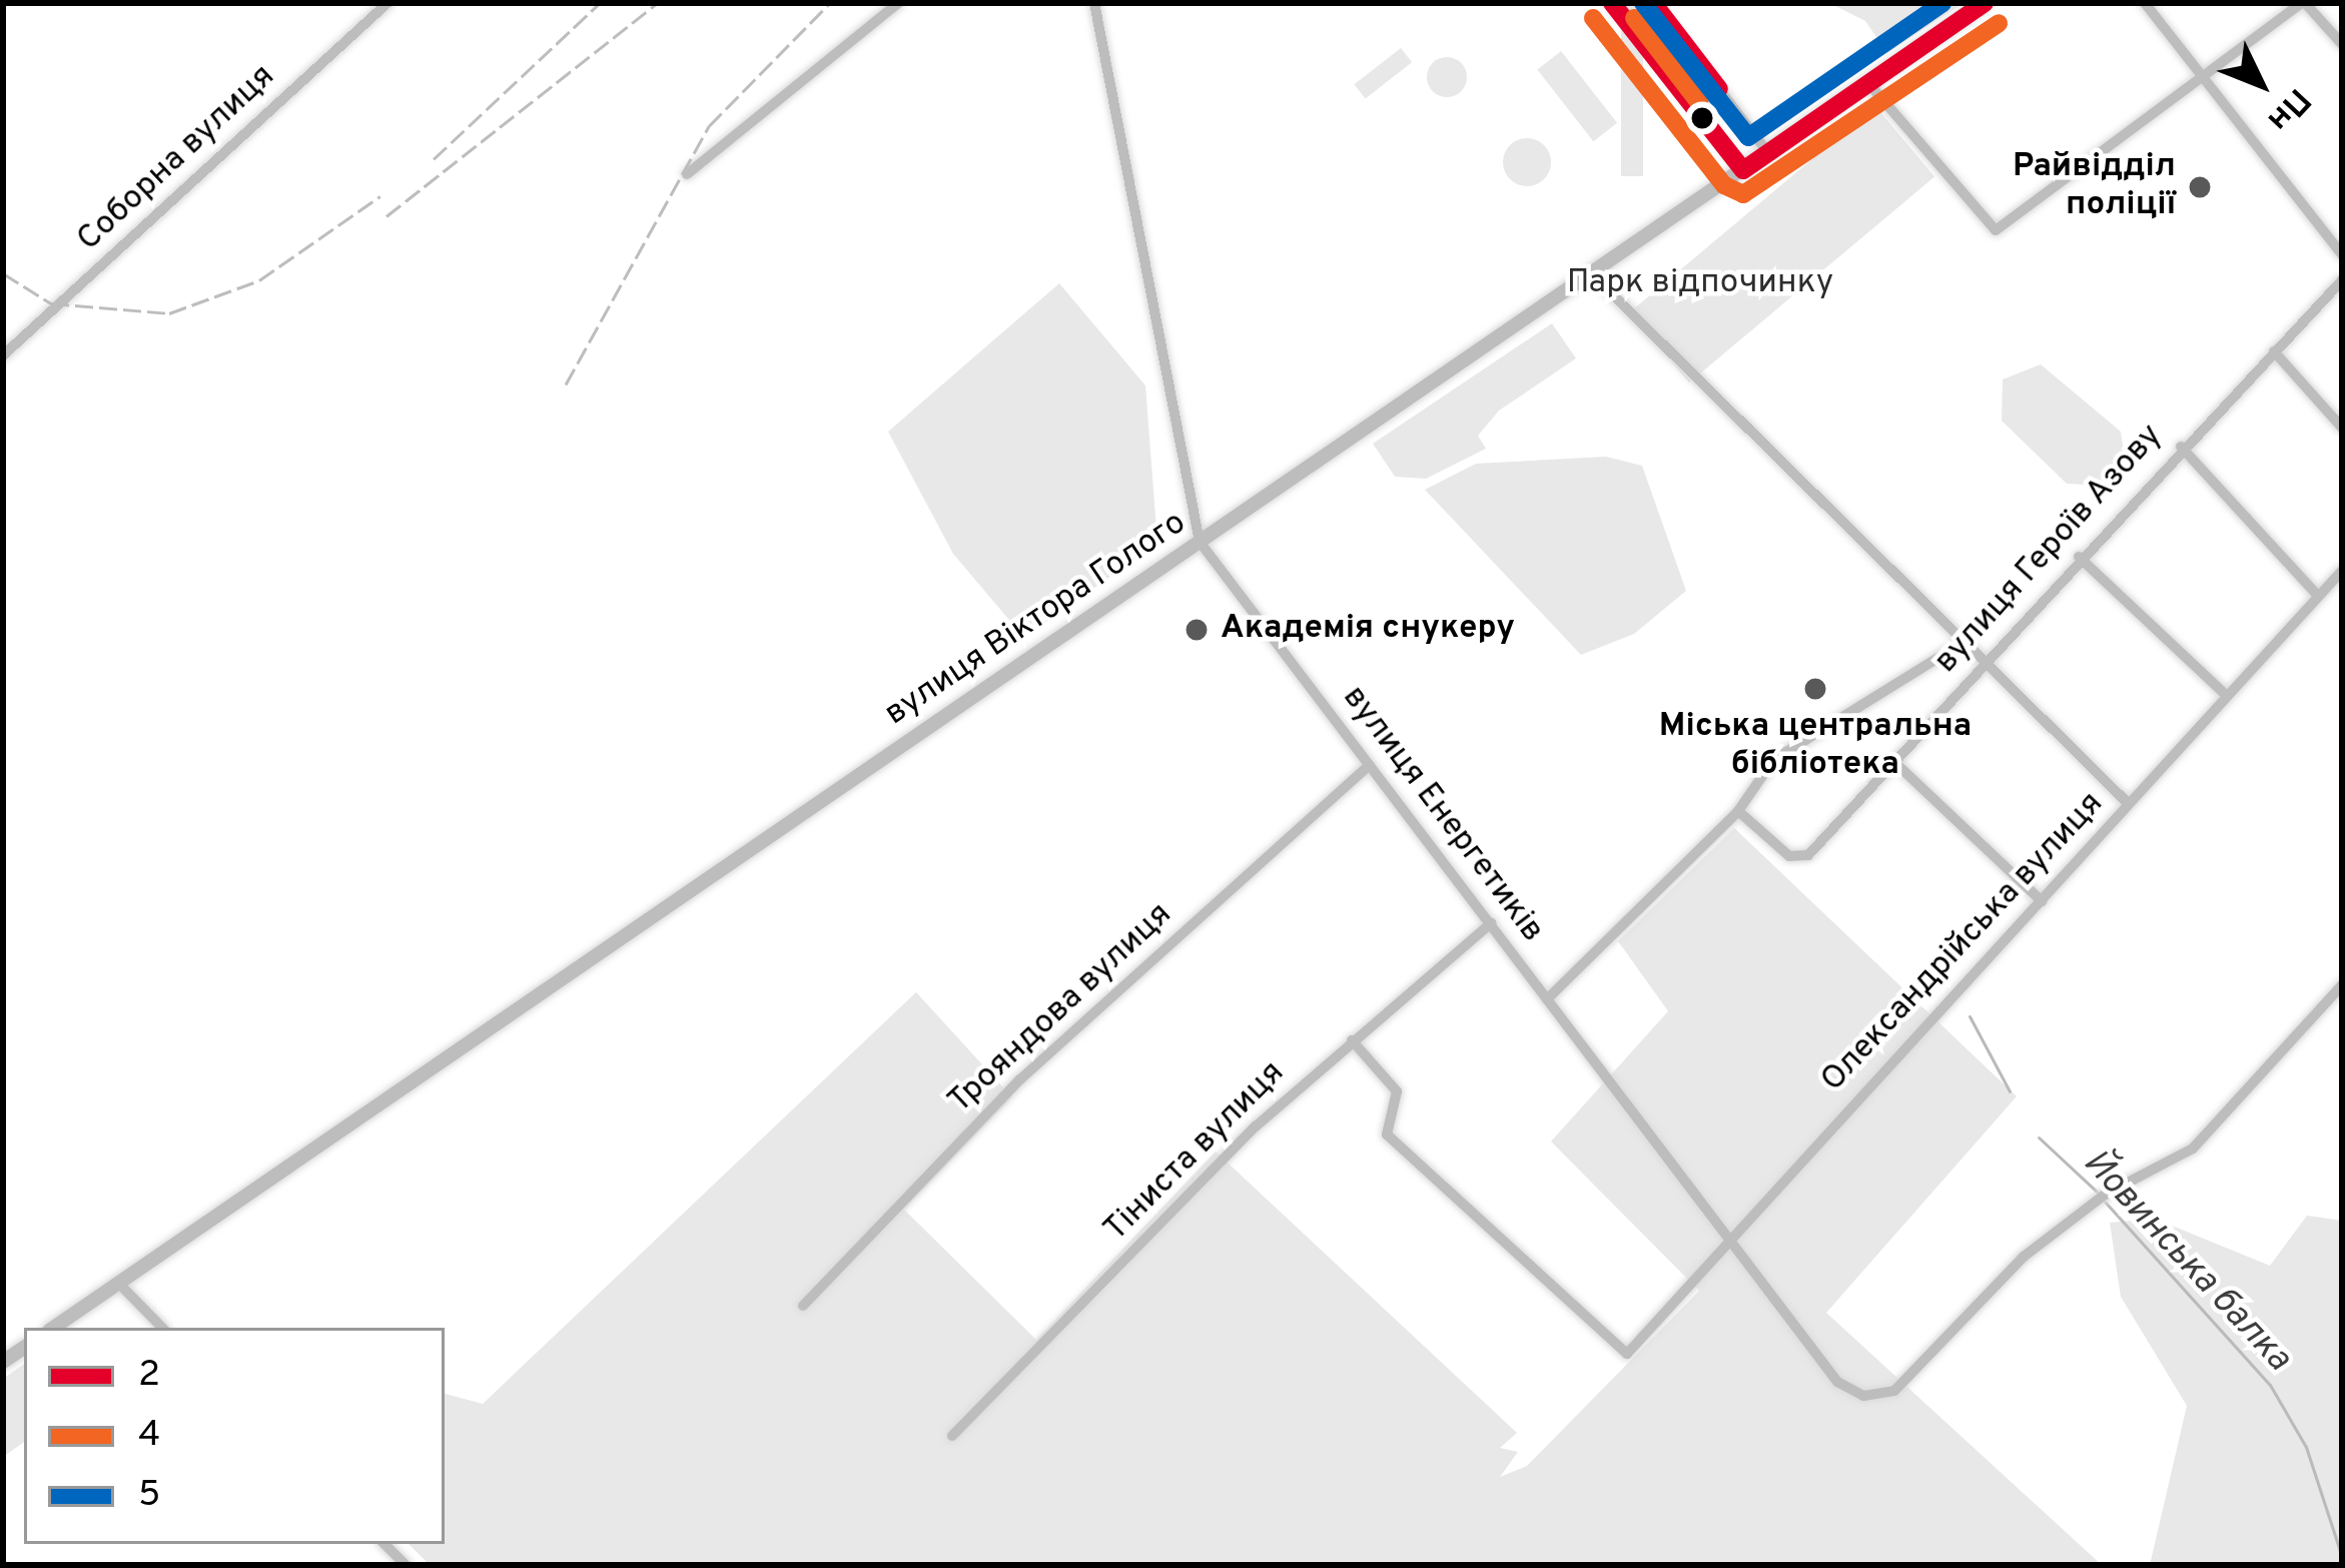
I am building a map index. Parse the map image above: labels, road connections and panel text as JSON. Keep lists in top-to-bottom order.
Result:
{
  "streets": {
    "main road": ["вулиця Віктора Голого"],
    "street": [
      "Соборна вулиця",
      "вулиця Героїв Азову",
      "вулиця Енергетиків",
      "Олександрійська вулиця",
      "Трояндова вулиця",
      "Тіниста вулиця"
    ]
  },
  "crossings": [
    ["вулиця Віктора Голого", "вулиця Енергетиків"],
    ["вулиця Енергетиків", "Олександрійська вулиця"],
    ["вулиця Енергетиків", "Трояндова вулиця"],
    ["вулиця Енергетиків", "Тіниста вулиця"],
    ["Олександрійська вулиця", "Тіниста вулиця"]
  ],
  "water": ["Йовинська балка"],
  "parks": ["Парк відпочинку"],
  "places": ["Райвідділ поліції", "Академія снукеру", "Міська центральна бібліотека"],
  "lines": ["transit line 2", "transit line 5", "transit line 4"],
  "legend": ["2", "4", "5"],
  "north": "bottom right"
}
